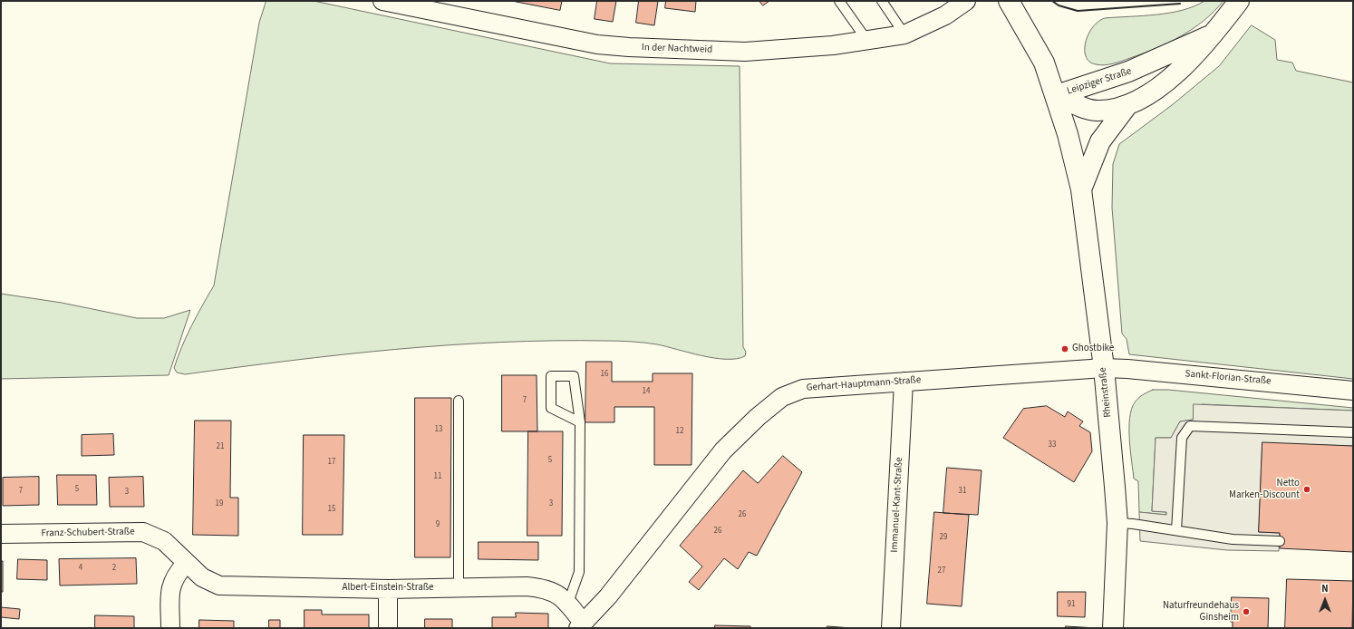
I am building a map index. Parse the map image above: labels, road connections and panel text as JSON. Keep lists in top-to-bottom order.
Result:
{
  "streets": {
    "main road": ["Leipziger Straße", "Rheinstraße"],
    "street": [
      "In der Nachtweid",
      "Sankt-Florian-Straße",
      "Gerhart-Hauptmann-Straße",
      "Immanuel-Kant-Straße",
      "Franz-Schubert-Straße",
      "Albert-Einstein-Straße"
    ]
  },
  "crossings": [
    ["Leipziger Straße", "Rheinstraße"],
    ["Sankt-Florian-Straße", "Gerhart-Hauptmann-Straße"],
    ["Sankt-Florian-Straße", "Rheinstraße"],
    ["Gerhart-Hauptmann-Straße", "Rheinstraße"],
    ["Gerhart-Hauptmann-Straße", "Immanuel-Kant-Straße"],
    ["Gerhart-Hauptmann-Straße", "Albert-Einstein-Straße"],
    ["Franz-Schubert-Straße", "Albert-Einstein-Straße"]
  ],
  "places": ["Ghostbike", "Netto Marken-Discount", "Naturfreundehaus Ginsheim"],
  "house_numbers": [
    "16",
    "14",
    "7",
    "13",
    "12",
    "33",
    "21",
    "5",
    "17",
    "11",
    "5",
    "7",
    "31",
    "3",
    "19",
    "3",
    "15",
    "26",
    "9",
    "26",
    "29",
    "4",
    "2",
    "27",
    "91"
  ],
  "north": "top"
}
